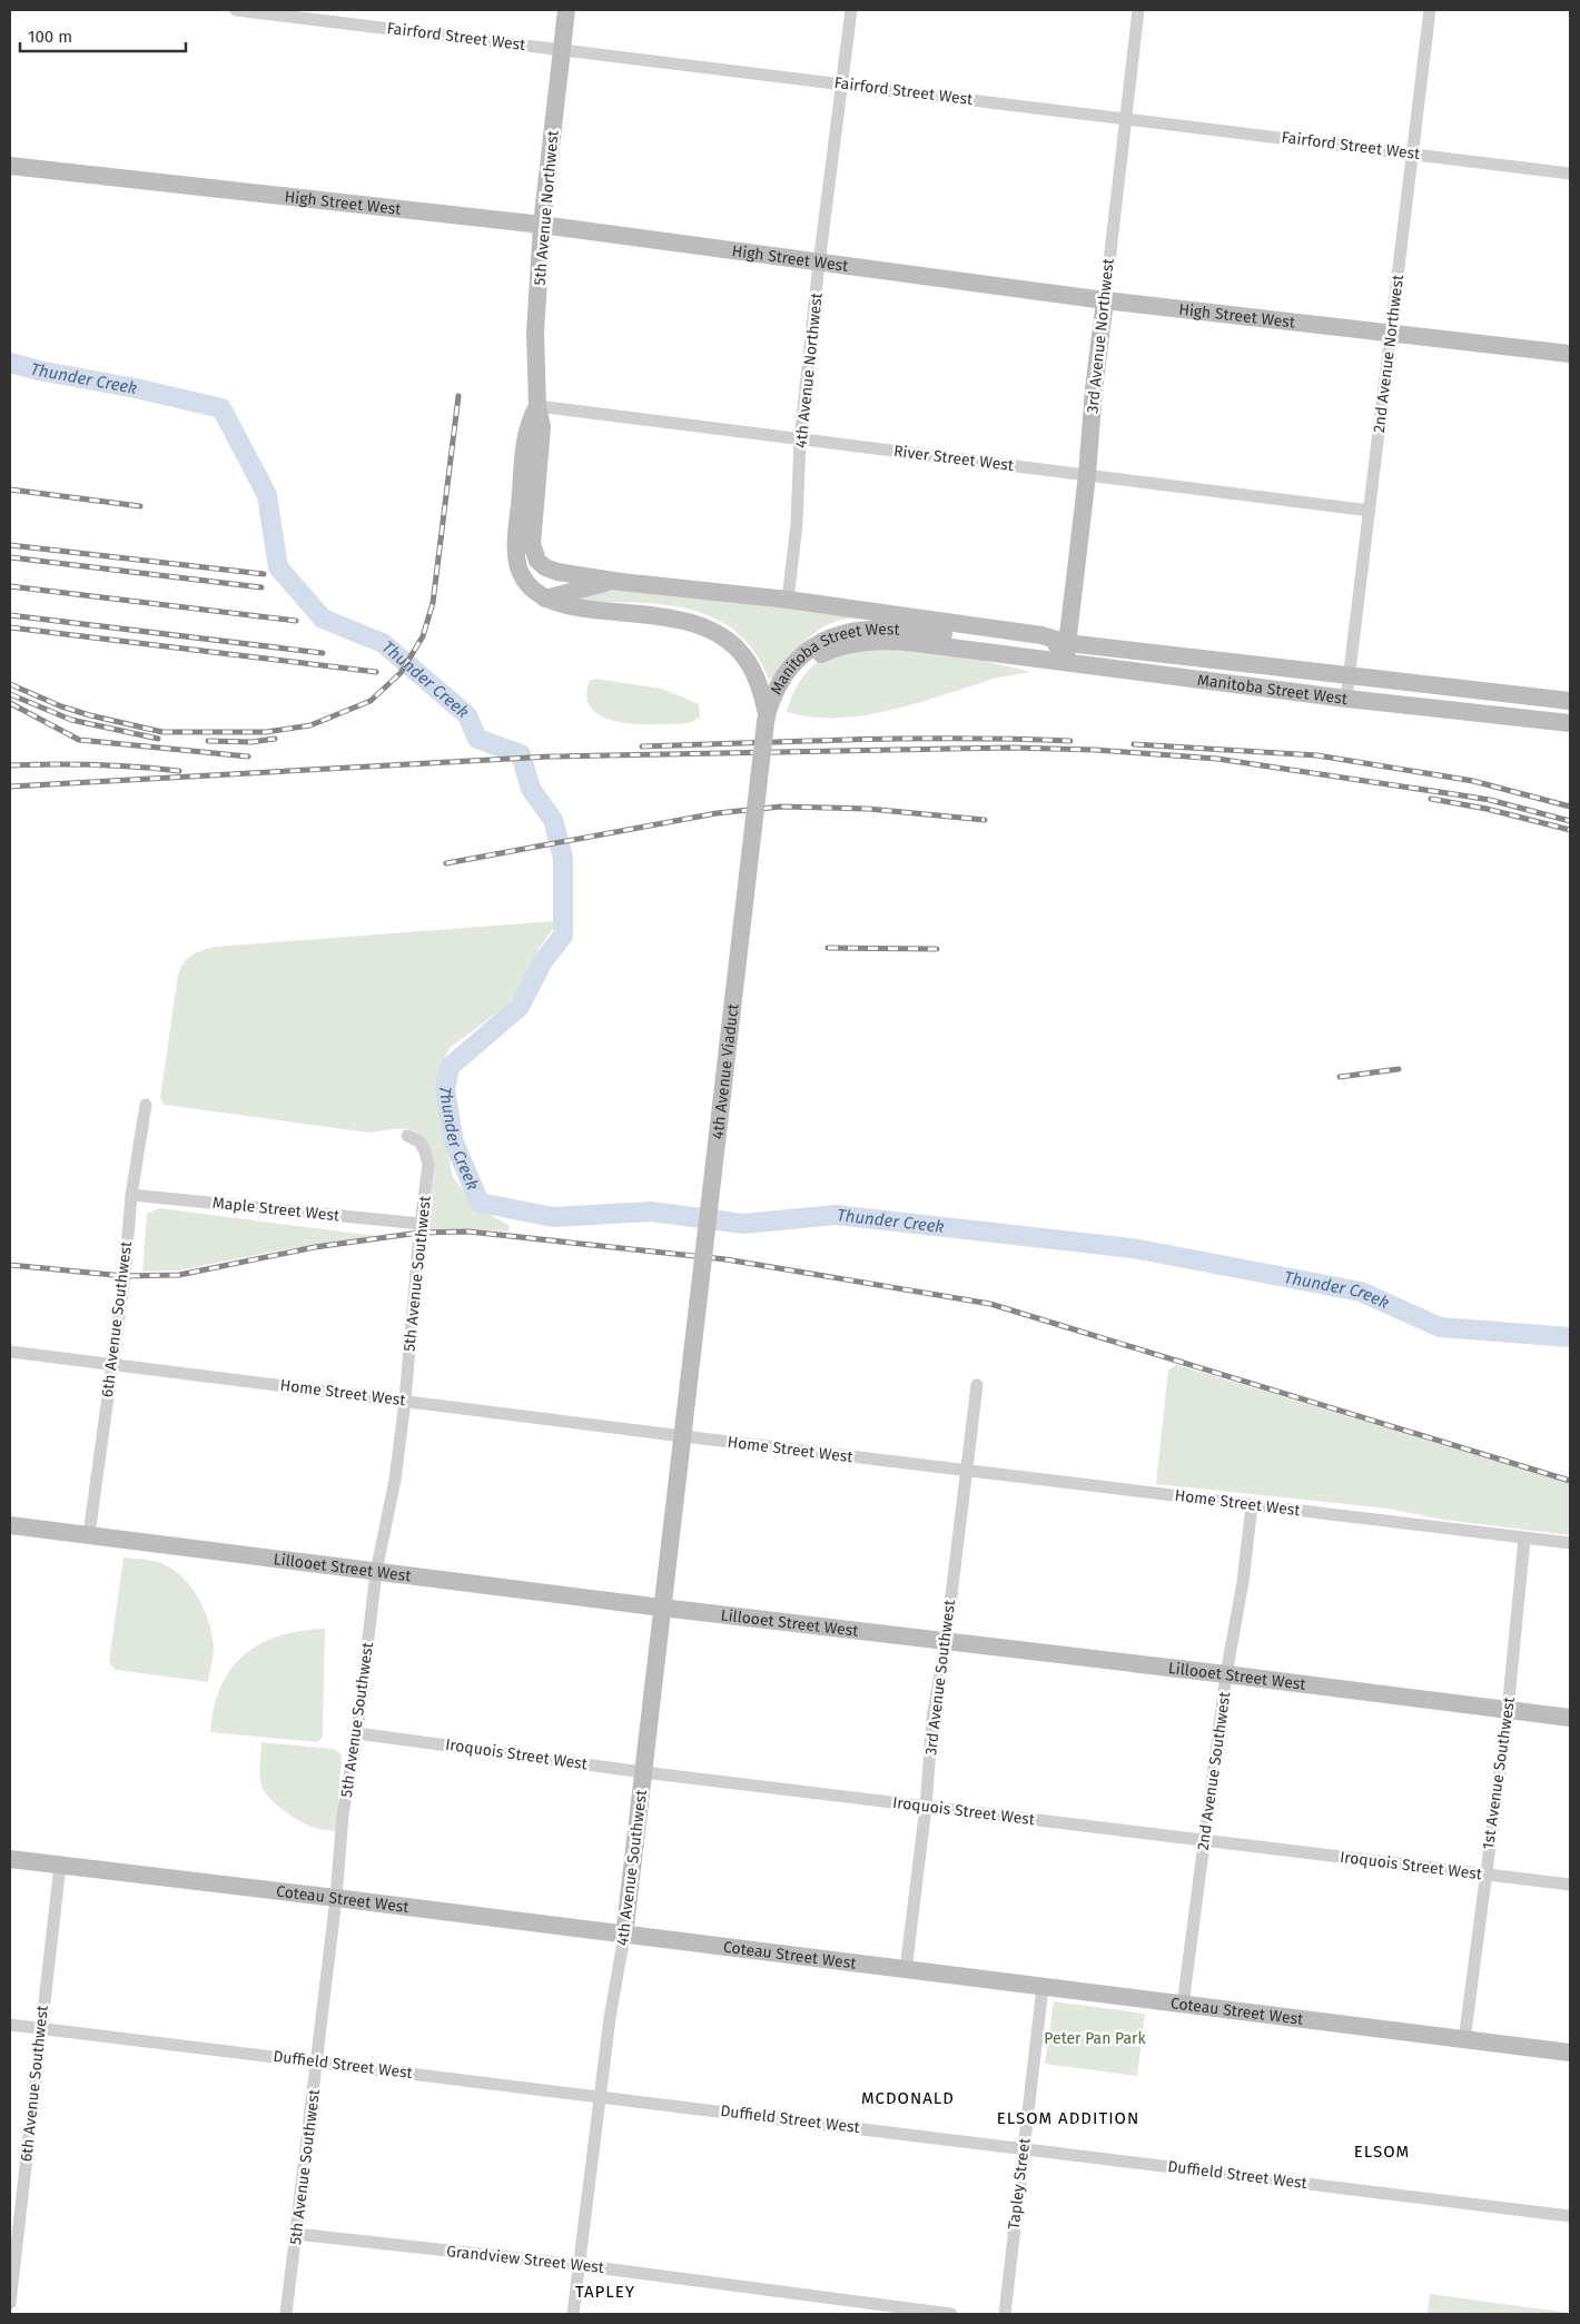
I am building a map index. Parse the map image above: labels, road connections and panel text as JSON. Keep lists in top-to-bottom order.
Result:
{
  "streets": {
    "main road": [
      "High Street West",
      "5th Avenue Northwest",
      "3rd Avenue Northwest",
      "Manitoba Street West",
      "4th Avenue Viaduct",
      "Lillooet Street West",
      "4th Avenue Southwest",
      "Coteau Street West"
    ],
    "street": [
      "Fairford Street West",
      "2nd Avenue Northwest",
      "4th Avenue Northwest",
      "River Street West",
      "Maple Street West",
      "5th Avenue Southwest",
      "6th Avenue Southwest",
      "Home Street West",
      "3rd Avenue Southwest",
      "Iroquois Street West",
      "2nd Avenue Southwest",
      "1st Avenue Southwest",
      "Duffield Street West",
      "Tapley Street",
      "Grandview Street West"
    ]
  },
  "crossings": [
    ["Fairford Street West", "5th Avenue Northwest"],
    ["Fairford Street West", "3rd Avenue Northwest"],
    ["Fairford Street West", "2nd Avenue Northwest"],
    ["Fairford Street West", "4th Avenue Northwest"],
    ["High Street West", "5th Avenue Northwest"],
    ["High Street West", "3rd Avenue Northwest"],
    ["High Street West", "2nd Avenue Northwest"],
    ["High Street West", "4th Avenue Northwest"],
    ["5th Avenue Northwest", "River Street West"],
    ["3rd Avenue Northwest", "River Street West"],
    ["3rd Avenue Northwest", "Manitoba Street West"],
    ["2nd Avenue Northwest", "River Street West"],
    ["2nd Avenue Northwest", "Manitoba Street West"],
    ["4th Avenue Northwest", "River Street West"],
    ["Manitoba Street West", "4th Avenue Viaduct"],
    ["4th Avenue Viaduct", "Home Street West"],
    ["4th Avenue Viaduct", "4th Avenue Southwest"],
    ["Maple Street West", "5th Avenue Southwest"],
    ["Maple Street West", "6th Avenue Southwest"],
    ["5th Avenue Southwest", "Home Street West"],
    ["5th Avenue Southwest", "Lillooet Street West"],
    ["5th Avenue Southwest", "Iroquois Street West"],
    ["5th Avenue Southwest", "Coteau Street West"],
    ["5th Avenue Southwest", "Duffield Street West"],
    ["5th Avenue Southwest", "Grandview Street West"],
    ["6th Avenue Southwest", "Home Street West"],
    ["6th Avenue Southwest", "Lillooet Street West"],
    ["6th Avenue Southwest", "Coteau Street West"],
    ["6th Avenue Southwest", "Duffield Street West"],
    ["Home Street West", "3rd Avenue Southwest"],
    ["Home Street West", "2nd Avenue Southwest"],
    ["Home Street West", "1st Avenue Southwest"],
    ["Home Street West", "4th Avenue Southwest"],
    ["Lillooet Street West", "3rd Avenue Southwest"],
    ["Lillooet Street West", "2nd Avenue Southwest"],
    ["Lillooet Street West", "1st Avenue Southwest"],
    ["Lillooet Street West", "4th Avenue Southwest"],
    ["3rd Avenue Southwest", "Iroquois Street West"],
    ["3rd Avenue Southwest", "Coteau Street West"],
    ["Iroquois Street West", "2nd Avenue Southwest"],
    ["Iroquois Street West", "1st Avenue Southwest"],
    ["Iroquois Street West", "4th Avenue Southwest"],
    ["2nd Avenue Southwest", "Coteau Street West"],
    ["1st Avenue Southwest", "Coteau Street West"],
    ["4th Avenue Southwest", "Coteau Street West"],
    ["4th Avenue Southwest", "Duffield Street West"],
    ["4th Avenue Southwest", "Grandview Street West"],
    ["Coteau Street West", "Tapley Street"],
    ["Duffield Street West", "Tapley Street"]
  ],
  "districts": [
    "MCDONALD",
    "ELSOM ADDITION",
    "ELSOM",
    "TAPLEY"
  ],
  "water": ["Thunder Creek"],
  "parks": ["Peter Pan Park"],
  "scale_bar": "100 m"
}
